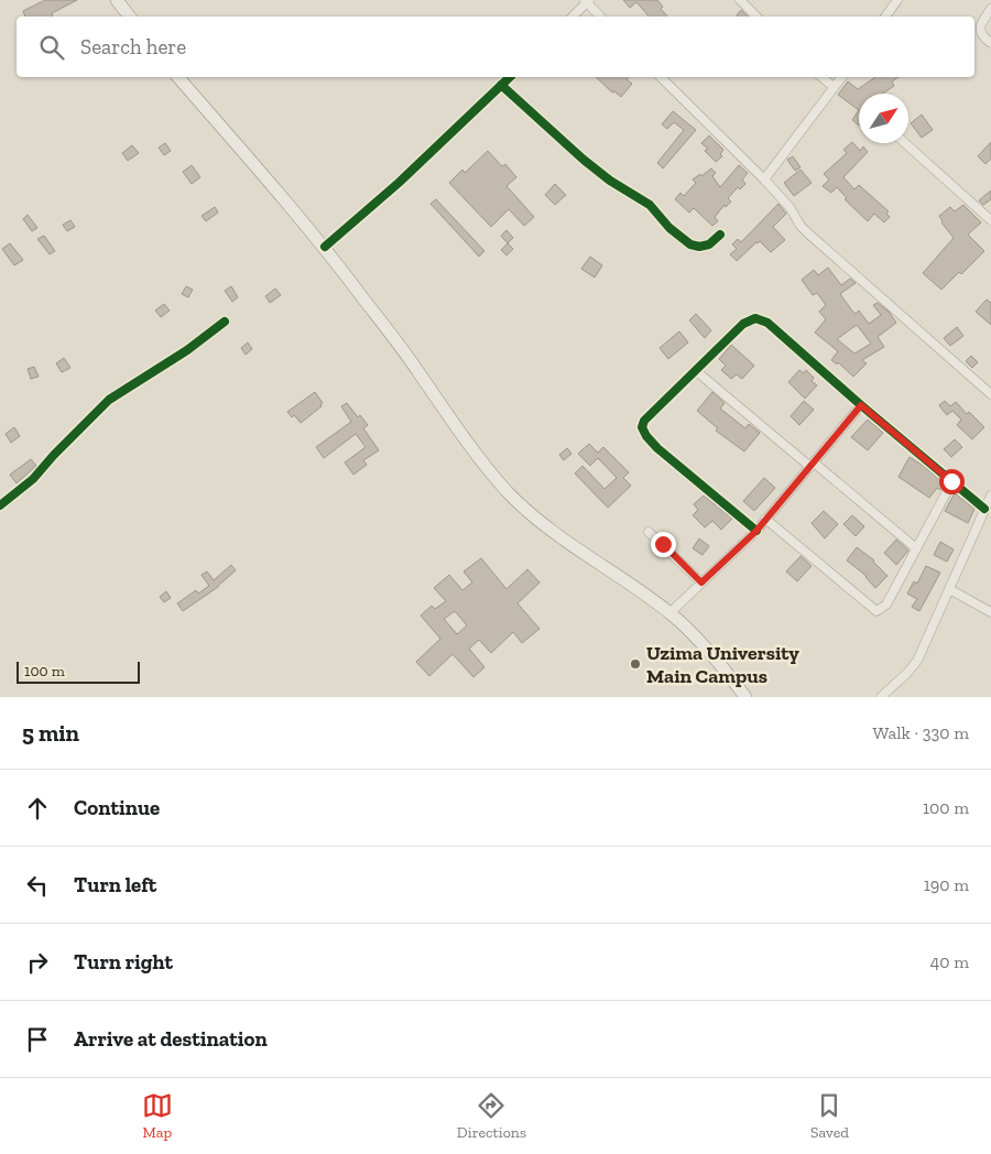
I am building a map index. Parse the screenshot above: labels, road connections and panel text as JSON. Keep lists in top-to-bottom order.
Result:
{
  "places": ["Uzima University Main Campus"],
  "scale_bar": "100 m",
  "north": "top right",
  "page": {
    "search": "Search here",
    "scale": "100 m",
    "heading": ["5 min", "Walk · 330 m"],
    "list": [
      ["Continue", "100 m"],
      ["Turn left", "190 m"],
      ["Turn right", "40 m"],
      "Arrive at destination"
    ],
    "nav": ["Map", "Directions", "Saved"]
  }
}
